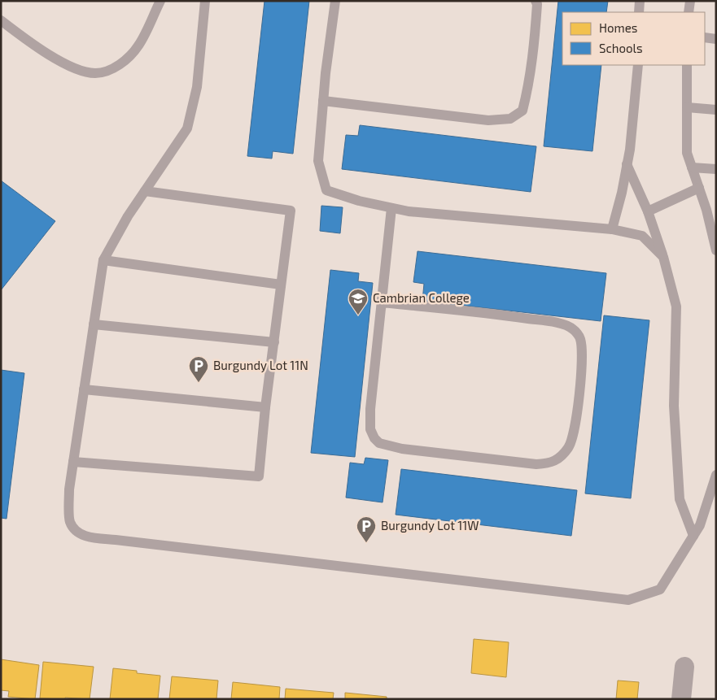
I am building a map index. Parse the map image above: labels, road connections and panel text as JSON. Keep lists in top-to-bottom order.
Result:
{
  "places": {
    "school or university": ["Cambrian College"],
    "parking": ["Burgundy Lot 11N", "Burgundy Lot 11W"]
  },
  "legend": ["Homes", "Schools"]
}
